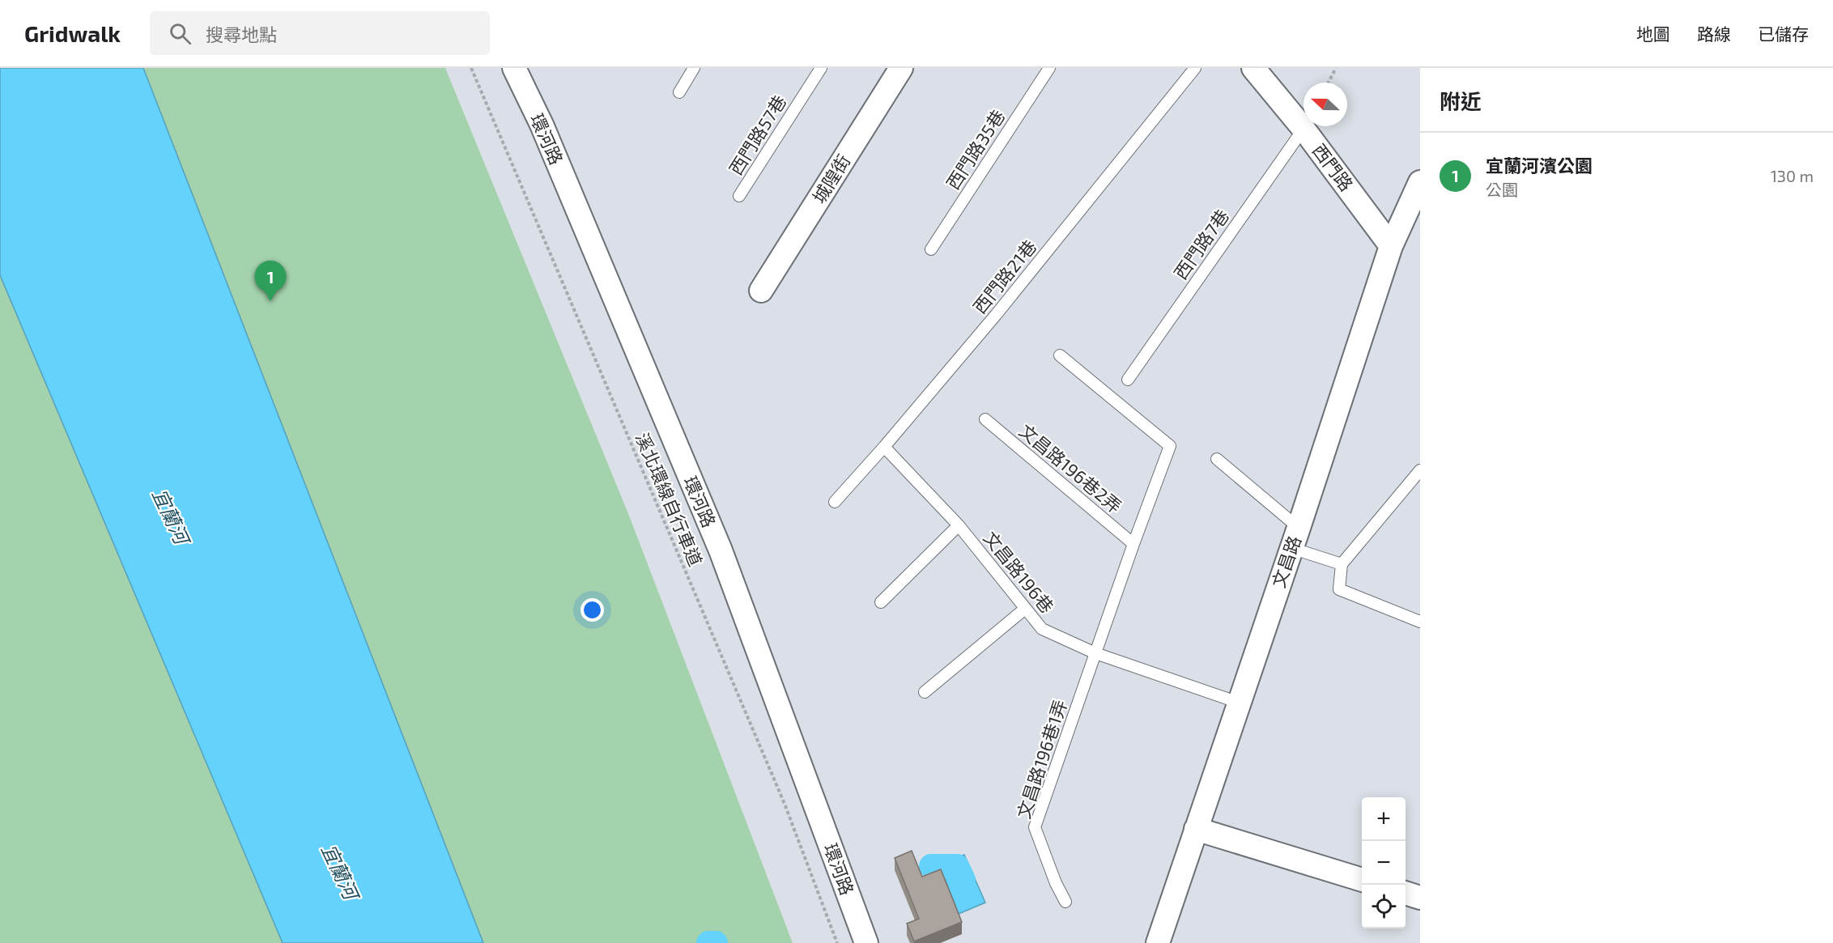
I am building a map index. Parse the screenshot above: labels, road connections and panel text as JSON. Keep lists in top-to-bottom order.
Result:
{
  "streets": {
    "street": [
      "環河路",
      "西門路",
      "城隍街",
      "文昌路"
    ],
    "lane": [
      "西門路57巷",
      "西門路35巷",
      "西門路7巷",
      "西門路21巷",
      "文昌路196巷2弄",
      "文昌路196巷",
      "文昌路196巷1弄"
    ],
    "path": ["溪北環線自行車道"]
  },
  "crossings": [
    ["西門路", "西門路7巷"],
    ["西門路", "文昌路"],
    ["西門路21巷", "文昌路196巷"],
    ["文昌路196巷2弄", "文昌路196巷"],
    ["文昌路196巷2弄", "文昌路196巷1弄"],
    ["文昌路", "文昌路196巷"],
    ["文昌路196巷", "文昌路196巷1弄"]
  ],
  "water": ["宜蘭河"],
  "north": "left",
  "page": {
    "header": "Gridwalk",
    "search": "搜尋地點",
    "nav": ["地圖", "路線", "已儲存"],
    "heading": "附近",
    "list": [
      {
        "mark": "1",
        "name": "宜蘭河濱公園",
        "note": "公園",
        "value": "130 m"
      }
    ],
    "pins": "1",
    "map_buttons": ["+", "−"]
  }
}
